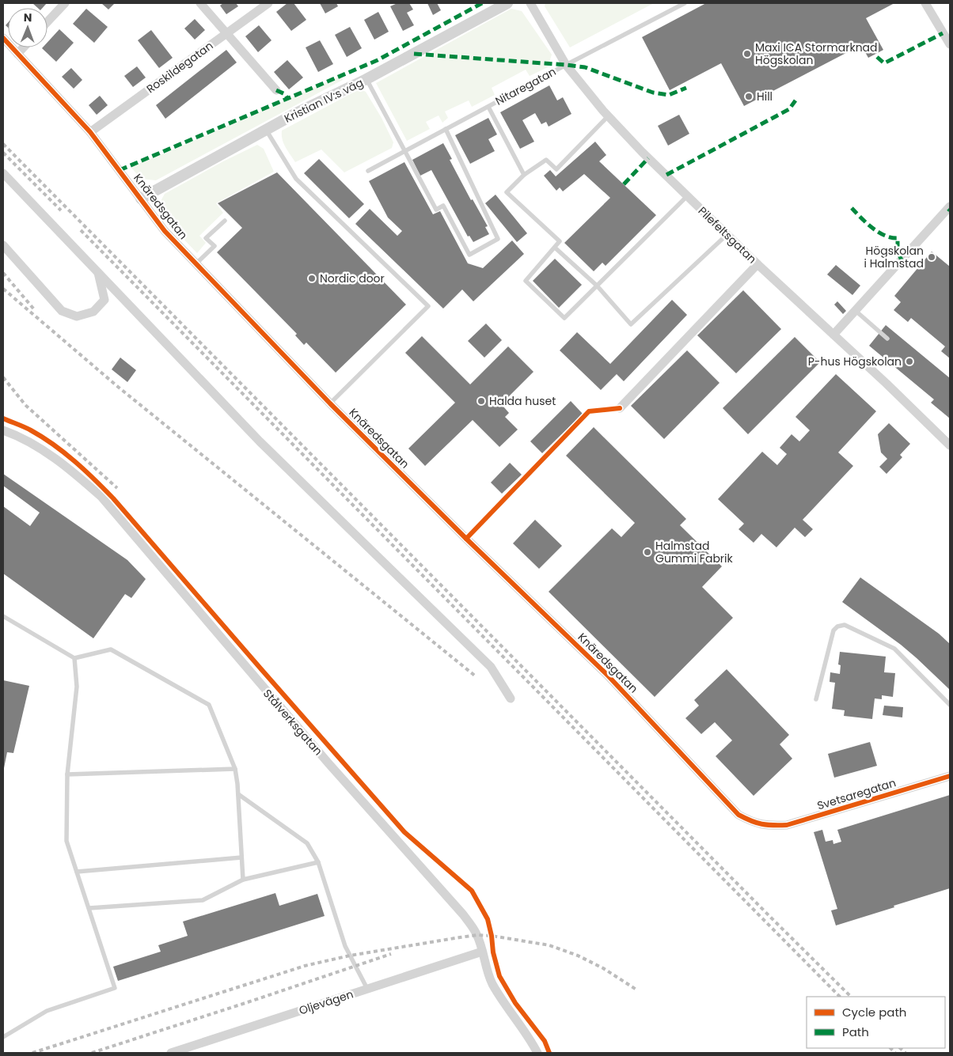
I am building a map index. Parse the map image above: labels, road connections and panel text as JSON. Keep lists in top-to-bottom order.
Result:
{
  "streets": {
    "street": [
      "Roskildegatan",
      "Kristian IV:s väg",
      "Knäredsgatan",
      "Pilefeltsgatan",
      "Stålverksgatan",
      "Svetsaregatan",
      "Oljevägen"
    ],
    "lane": ["Nitaregatan"]
  },
  "crossings": [
    ["Roskildegatan", "Knäredsgatan"],
    ["Nitaregatan", "Pilefeltsgatan"],
    ["Kristian IV:s väg", "Knäredsgatan"],
    ["Knäredsgatan", "Svetsaregatan"],
    ["Stålverksgatan", "Oljevägen"]
  ],
  "places": [
    "Maxi ICA Stormarknad Högskolan",
    "Hill",
    "Högskolan i Halmstad",
    "Nordic door",
    "P-hus Högskolan",
    "Halda huset",
    "Halmstad Gummi Fabrik"
  ],
  "legend": ["Cycle path", "Path"],
  "north": "top"
}
